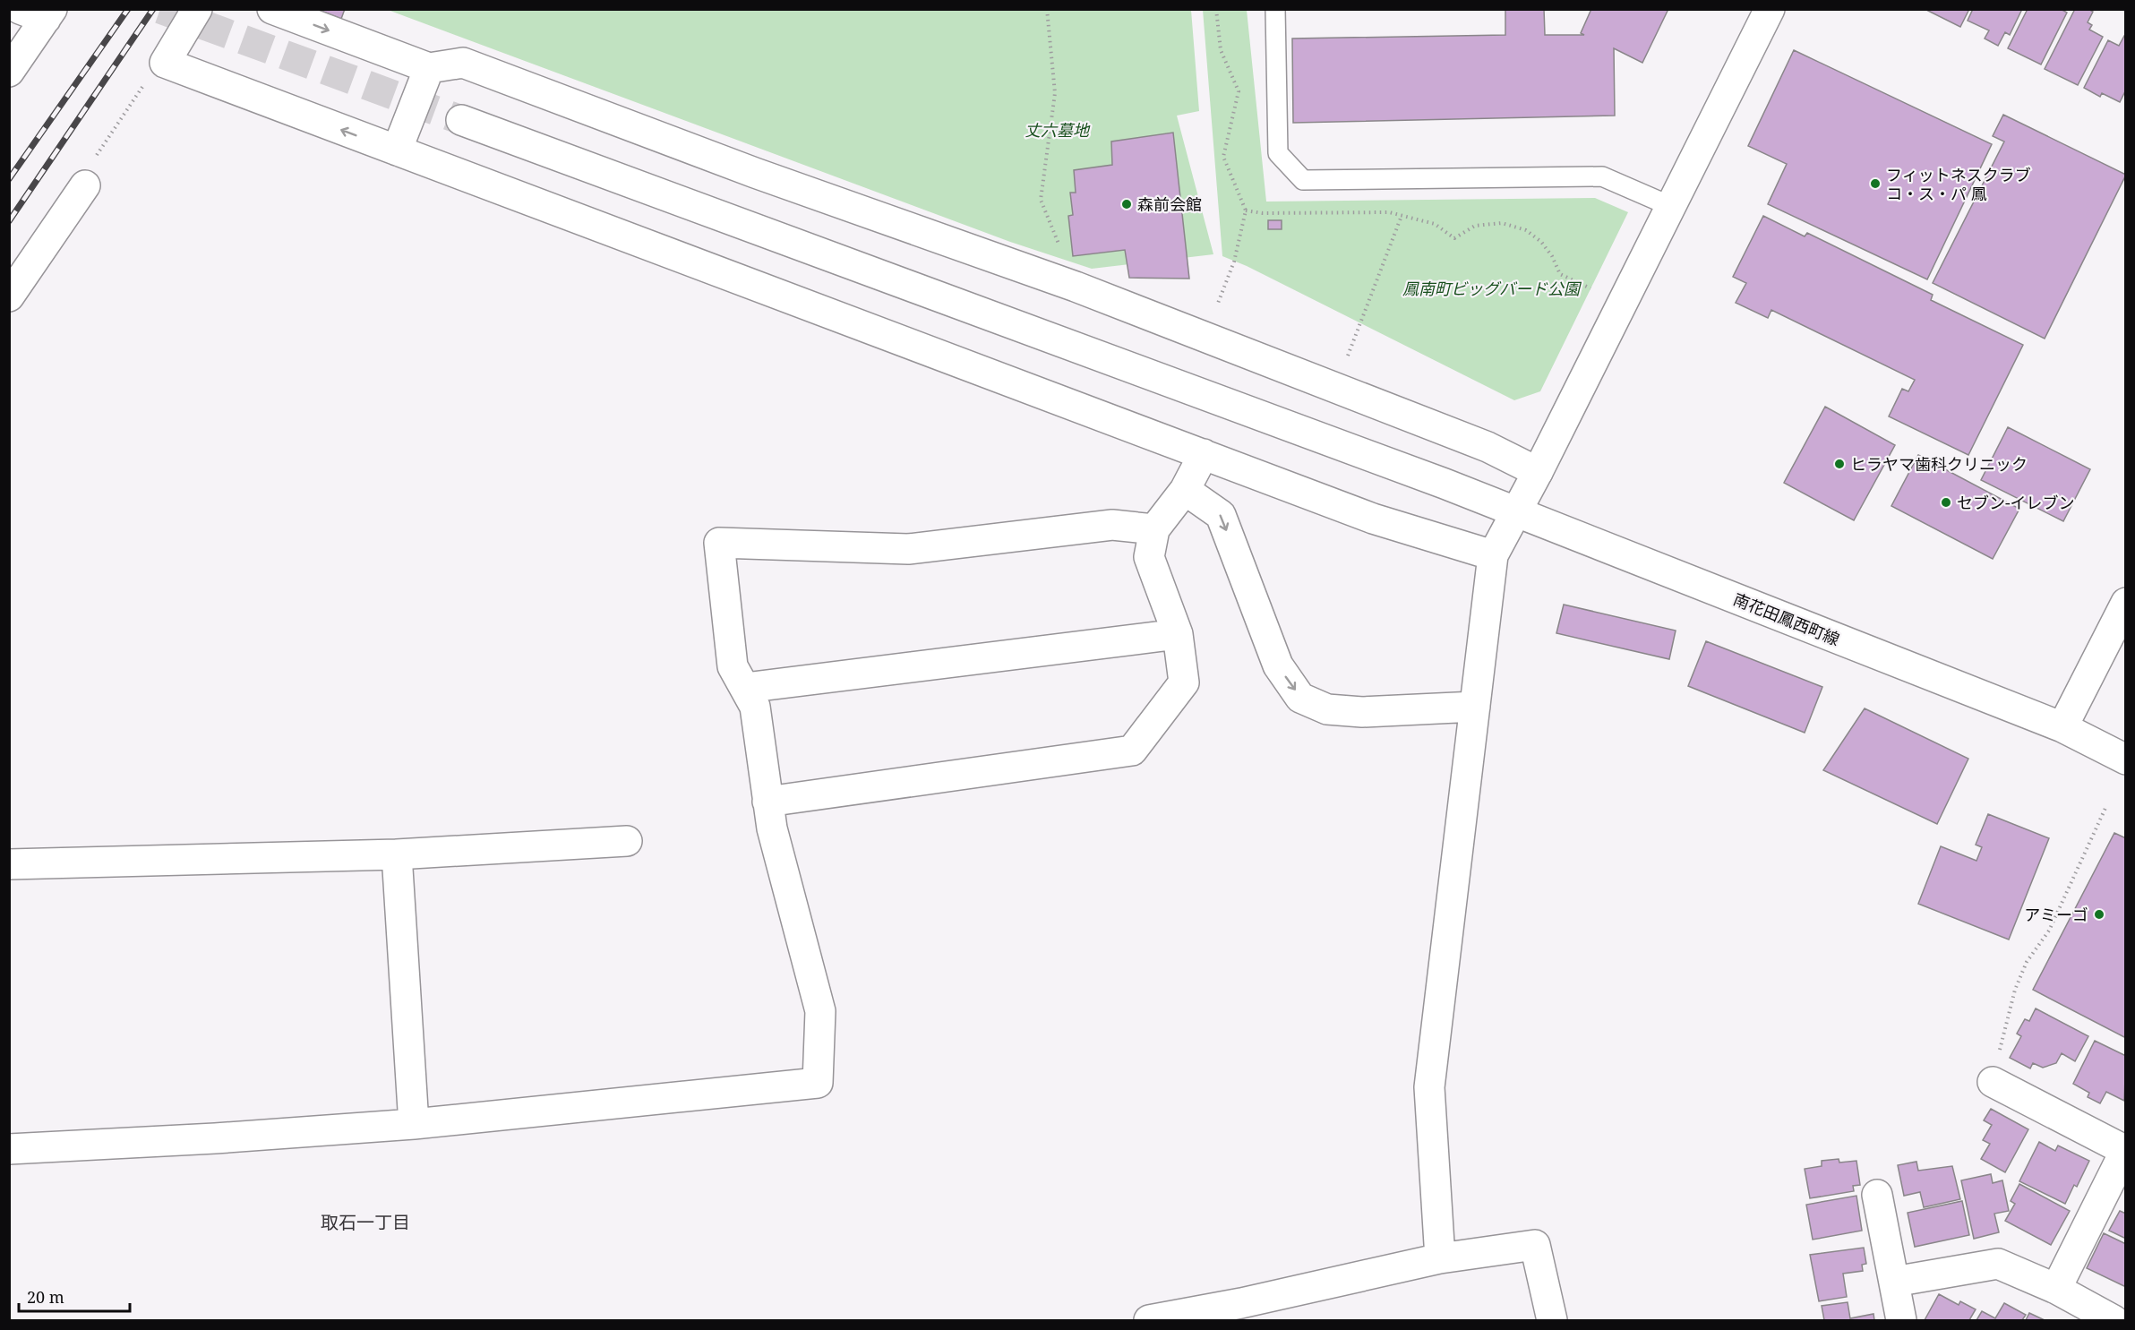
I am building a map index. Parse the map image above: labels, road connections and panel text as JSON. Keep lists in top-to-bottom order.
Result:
{
  "streets": {
    "street": ["南花田鳳西町線"]
  },
  "districts": ["取石一丁目"],
  "parks": ["丈六墓地", "鳳南町ビッグバード公園"],
  "places": [
    "フィットネスクラブ コ・ス・パ 鳳",
    "森前会館",
    "ヒラヤマ歯科クリニック",
    "セブン-イレブン",
    "アミーゴ"
  ],
  "scale_bar": "20 m"
}
